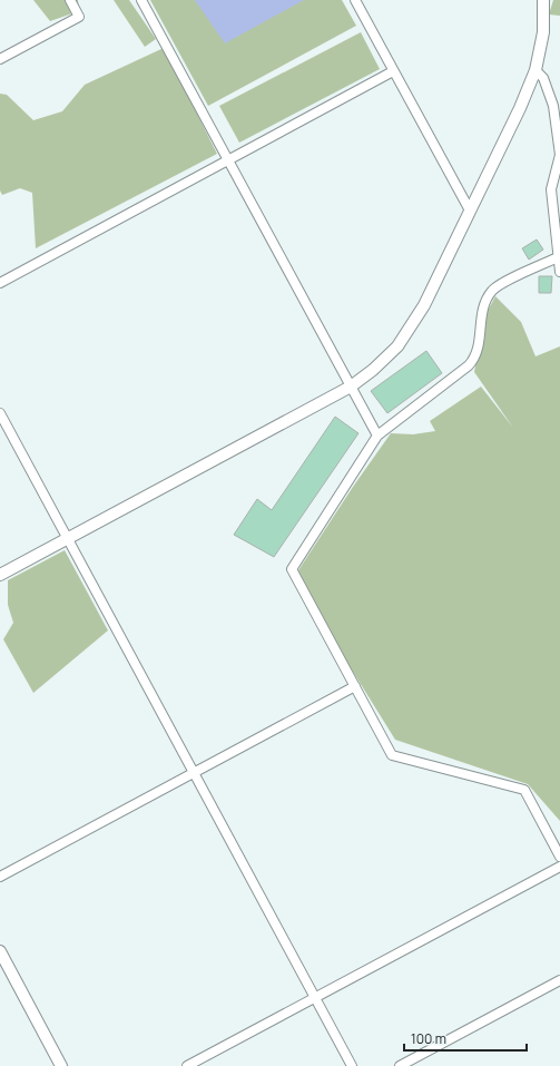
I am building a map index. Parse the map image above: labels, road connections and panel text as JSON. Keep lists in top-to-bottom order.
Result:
{
  "scale_bar": "100 m"
}
